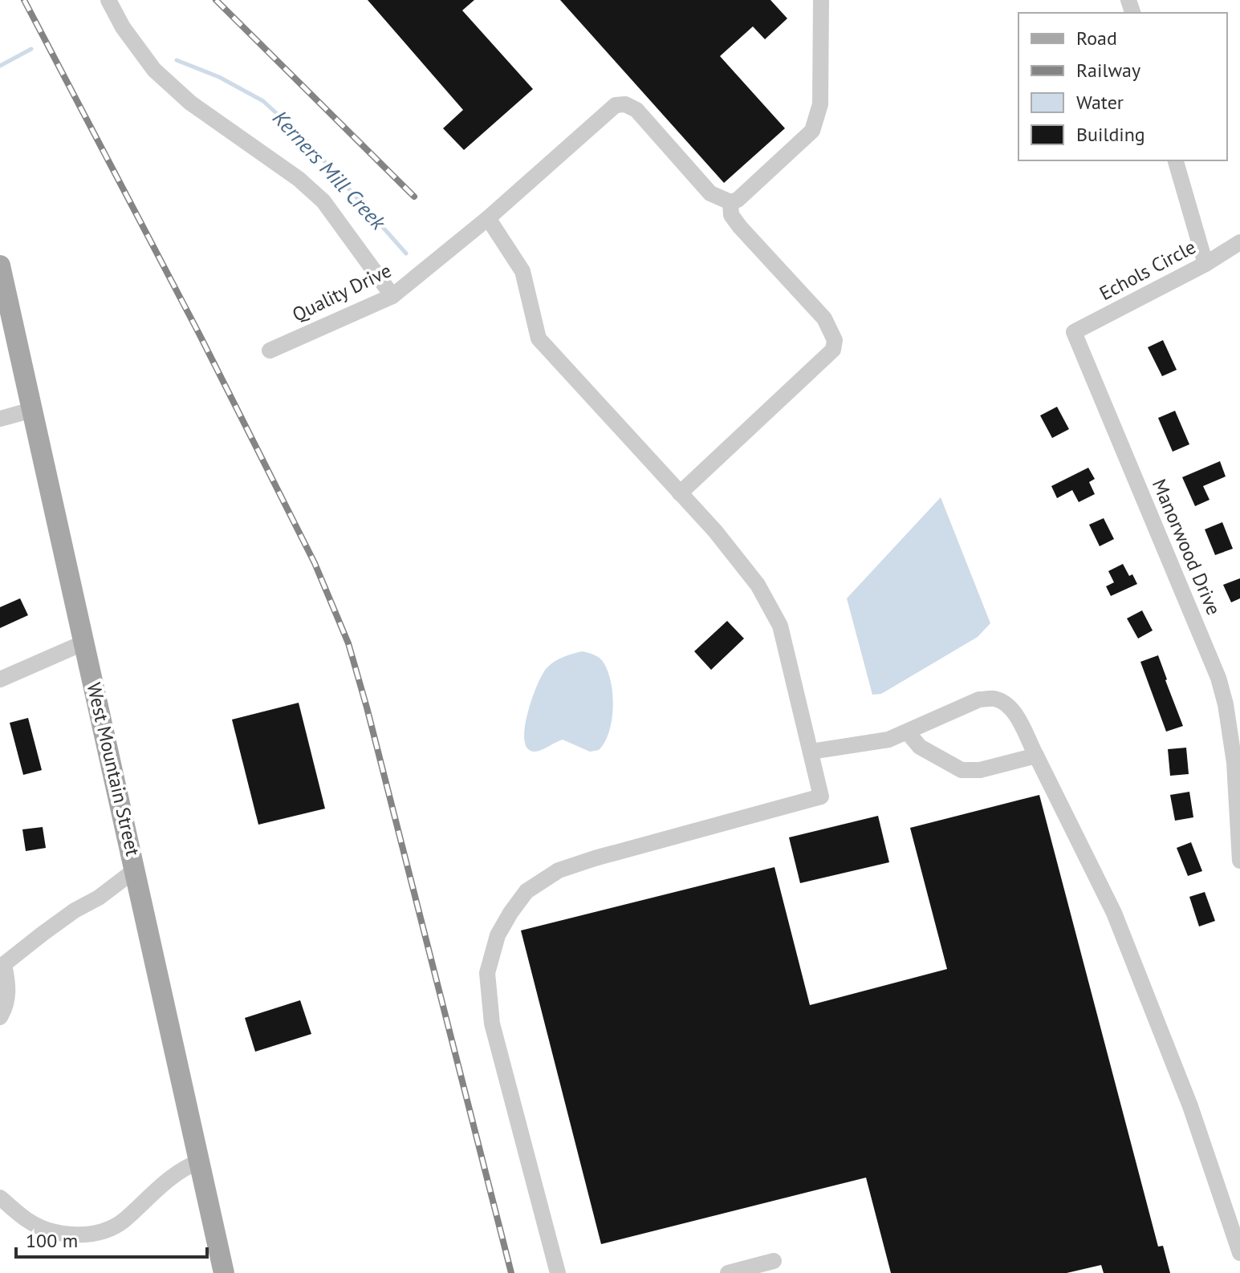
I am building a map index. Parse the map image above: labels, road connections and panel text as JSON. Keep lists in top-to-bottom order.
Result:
{
  "streets": {
    "main road": ["West Mountain Street"],
    "street": ["Echols Circle", "Quality Drive", "Manorwood Drive"]
  },
  "crossings": [
    ["Echols Circle", "Manorwood Drive"]
  ],
  "water": ["Kerners Mill Creek"],
  "legend": [
    "Road",
    "Railway",
    "Water",
    "Building"
  ],
  "scale_bar": "100 m"
}
